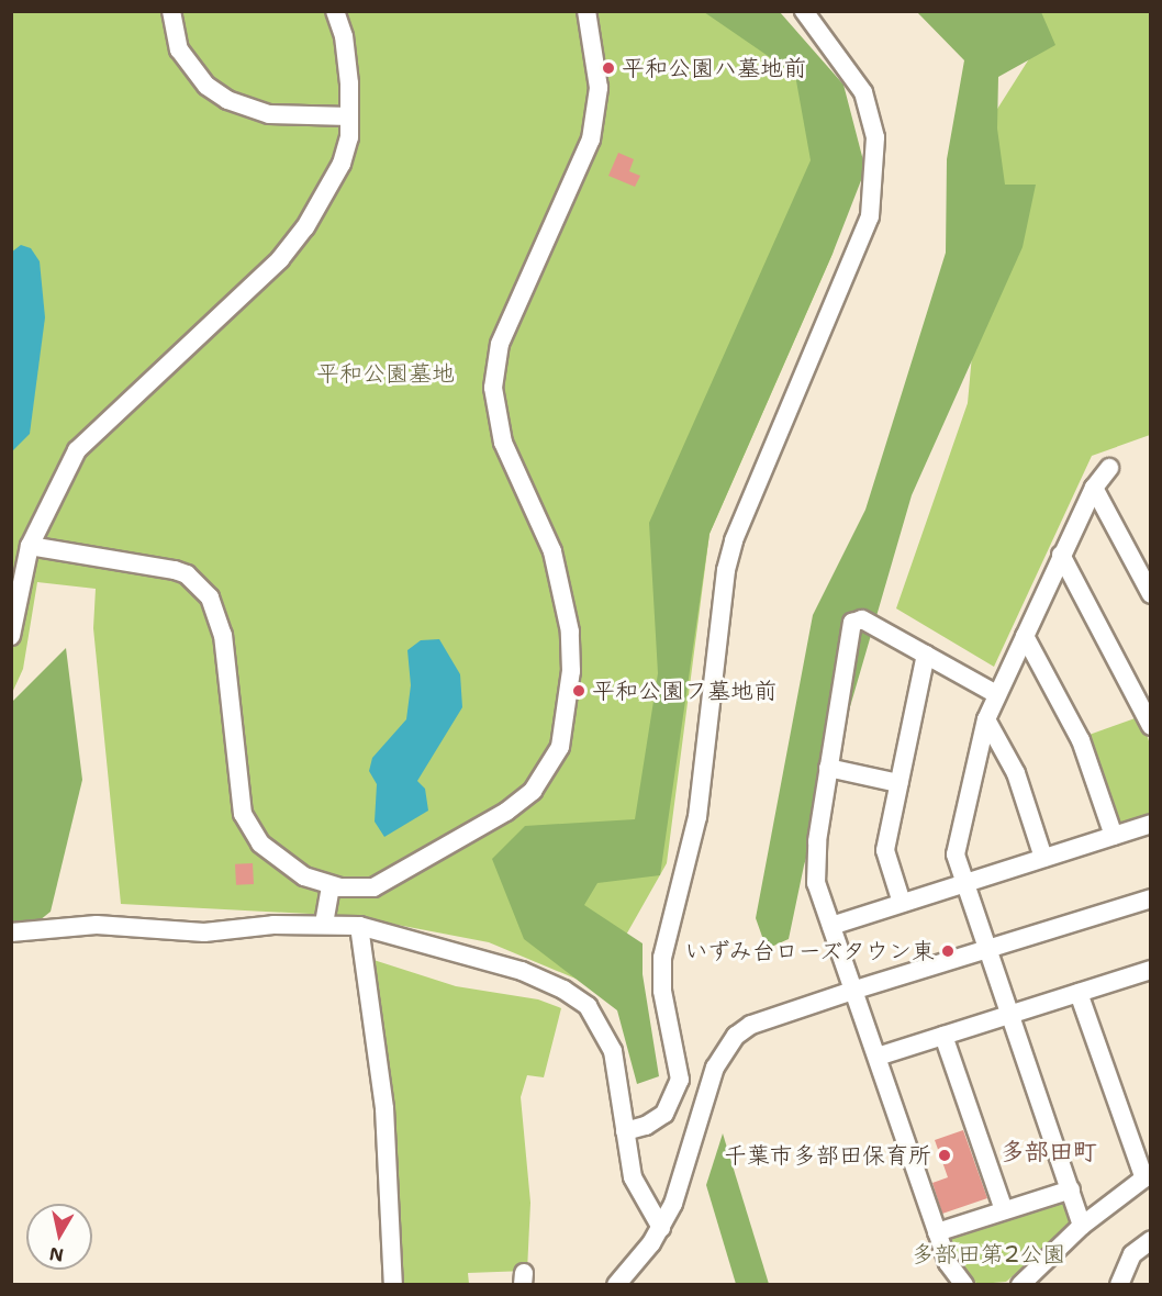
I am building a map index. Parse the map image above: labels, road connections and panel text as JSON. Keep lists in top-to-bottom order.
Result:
{
  "districts": ["多部田町"],
  "parks": ["平和公園墓地", "多部田第2公園"],
  "places": [
    "平和公園ハ墓地前",
    "平和公園フ墓地前",
    "いずみ台ローズタウン東",
    "千葉市多部田保育所"
  ],
  "north": "bottom"
}
